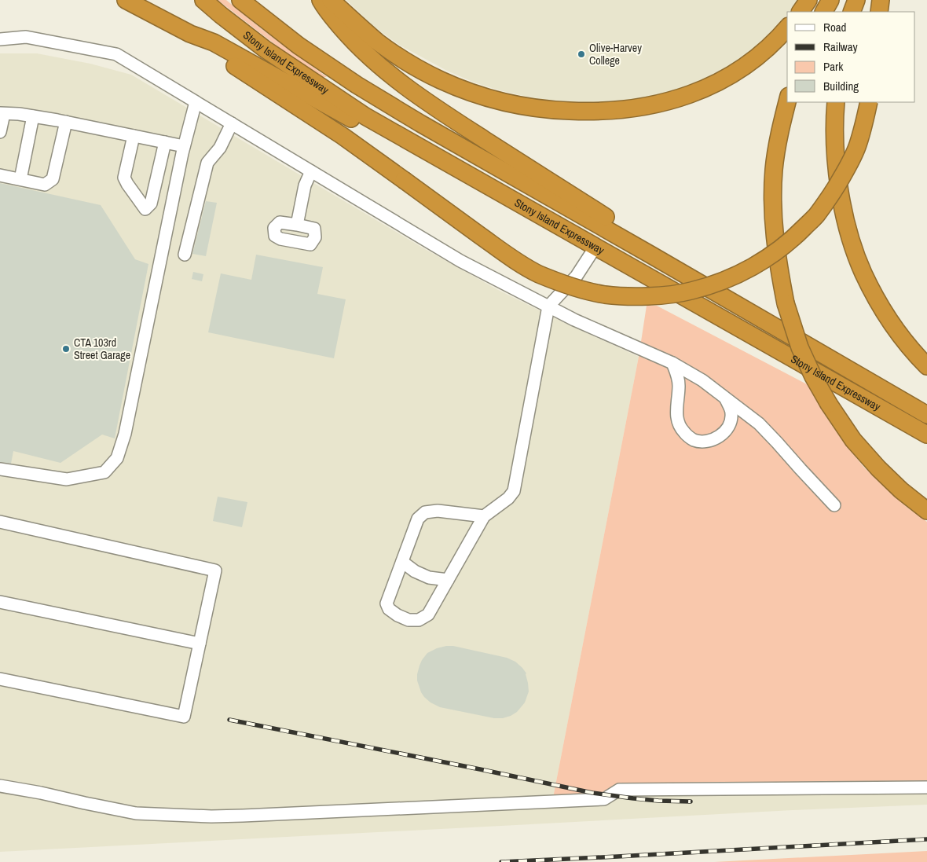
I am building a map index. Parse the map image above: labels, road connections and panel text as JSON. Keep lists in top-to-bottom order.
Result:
{
  "streets": {
    "highway": ["Stony Island Expressway"]
  },
  "places": ["Olive-Harvey College", "CTA 103rd Street Garage"],
  "legend": [
    "Road",
    "Railway",
    "Park",
    "Building"
  ]
}
